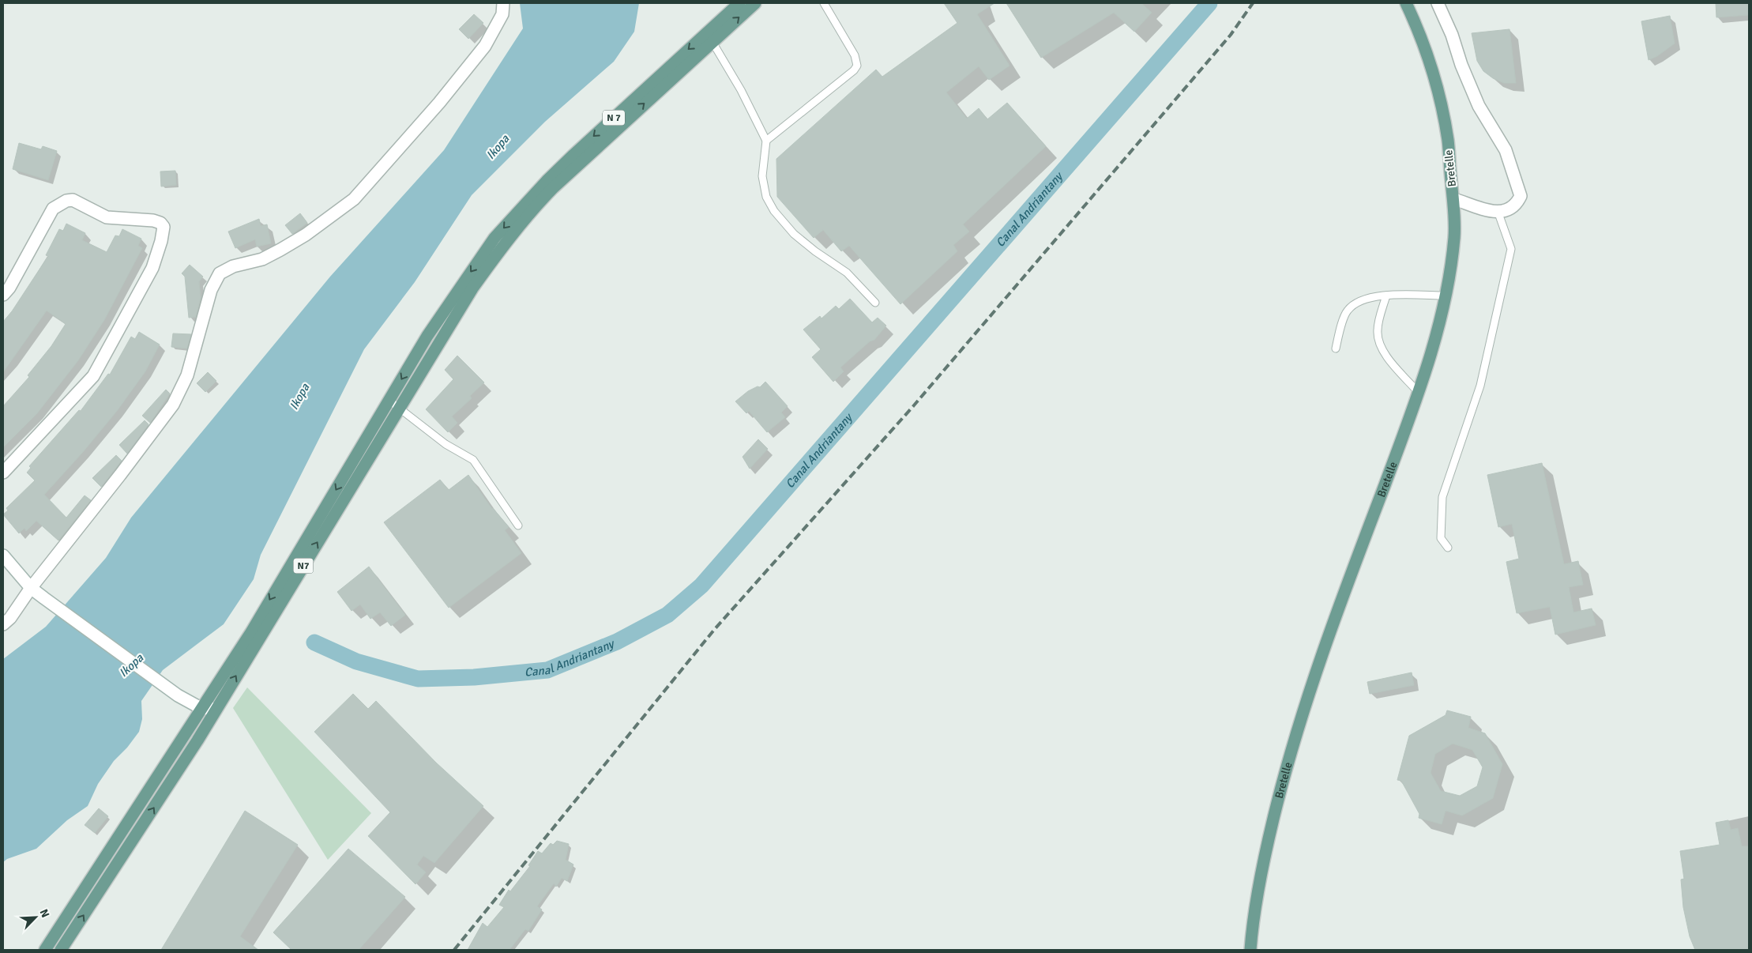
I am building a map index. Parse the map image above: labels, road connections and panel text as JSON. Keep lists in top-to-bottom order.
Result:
{
  "streets": {
    "main road": ["N 7", "Bretelle", "N7"]
  },
  "crossings": [
    ["N 7", "N7"]
  ],
  "water": ["Ikopa", "Canal Andriantany"],
  "north": "top right"
}
